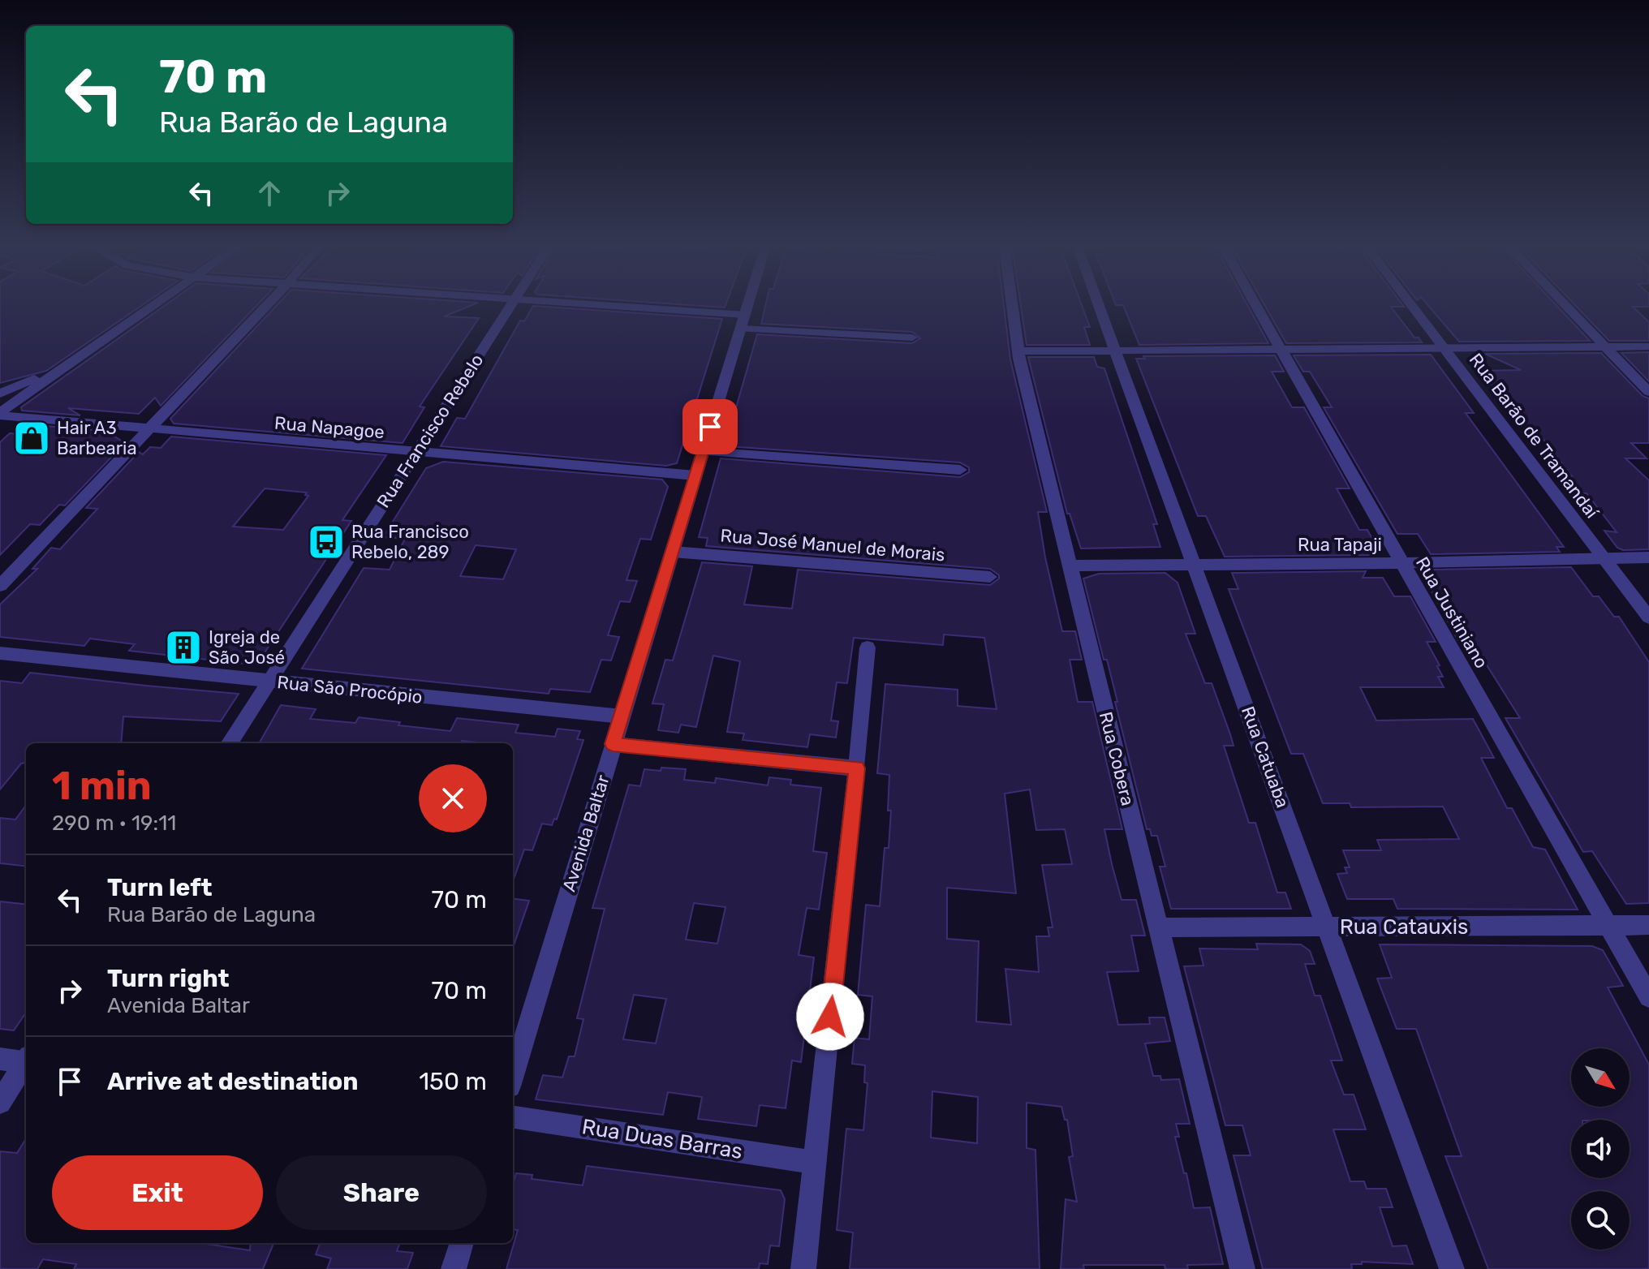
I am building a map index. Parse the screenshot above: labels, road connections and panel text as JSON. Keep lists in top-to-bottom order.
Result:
{
  "streets": {
    "street": [
      "Rua Napagoe",
      "Rua Francisco Rebelo",
      "Rua Barão de Tramandaí",
      "Rua Tapaji",
      "Rua José Manuel de Morais",
      "Rua Justiniano",
      "Rua São Procópio",
      "Rua Catuaba",
      "Rua Cobera",
      "Avenida Baltar",
      "Rua Catauxis",
      "Rua Duas Barras"
    ]
  },
  "crossings": [
    ["Rua Napagoe", "Rua Francisco Rebelo"],
    ["Rua Napagoe", "Avenida Baltar"],
    ["Rua Francisco Rebelo", "Rua São Procópio"],
    ["Rua Barão de Tramandaí", "Rua Tapaji"],
    ["Rua Tapaji", "Rua Justiniano"],
    ["Rua Tapaji", "Rua Catuaba"],
    ["Rua Tapaji", "Rua Cobera"],
    ["Rua José Manuel de Morais", "Avenida Baltar"],
    ["Rua Justiniano", "Rua Catauxis"],
    ["Rua São Procópio", "Avenida Baltar"],
    ["Rua Catuaba", "Rua Catauxis"],
    ["Rua Cobera", "Rua Catauxis"]
  ],
  "places": {
    "shop": ["Hair A3 Barbearia"],
    "bus stop": ["Rua Francisco Rebelo, 289"],
    "building": ["Igreja de São José"]
  },
  "north": "bottom right",
  "page": {
    "turn": ["70 m", "Rua Barão de Laguna"],
    "heading": ["1 min", "290 m · 19:11"],
    "list": [
      {
        "name": "Turn left",
        "note": "Rua Barão de Laguna",
        "value": "70 m"
      },
      {
        "name": "Turn right",
        "note": "Avenida Baltar",
        "value": "70 m"
      },
      {
        "name": "Arrive at destination",
        "value": "150 m"
      }
    ],
    "buttons": ["Exit", "Share"]
  }
}
